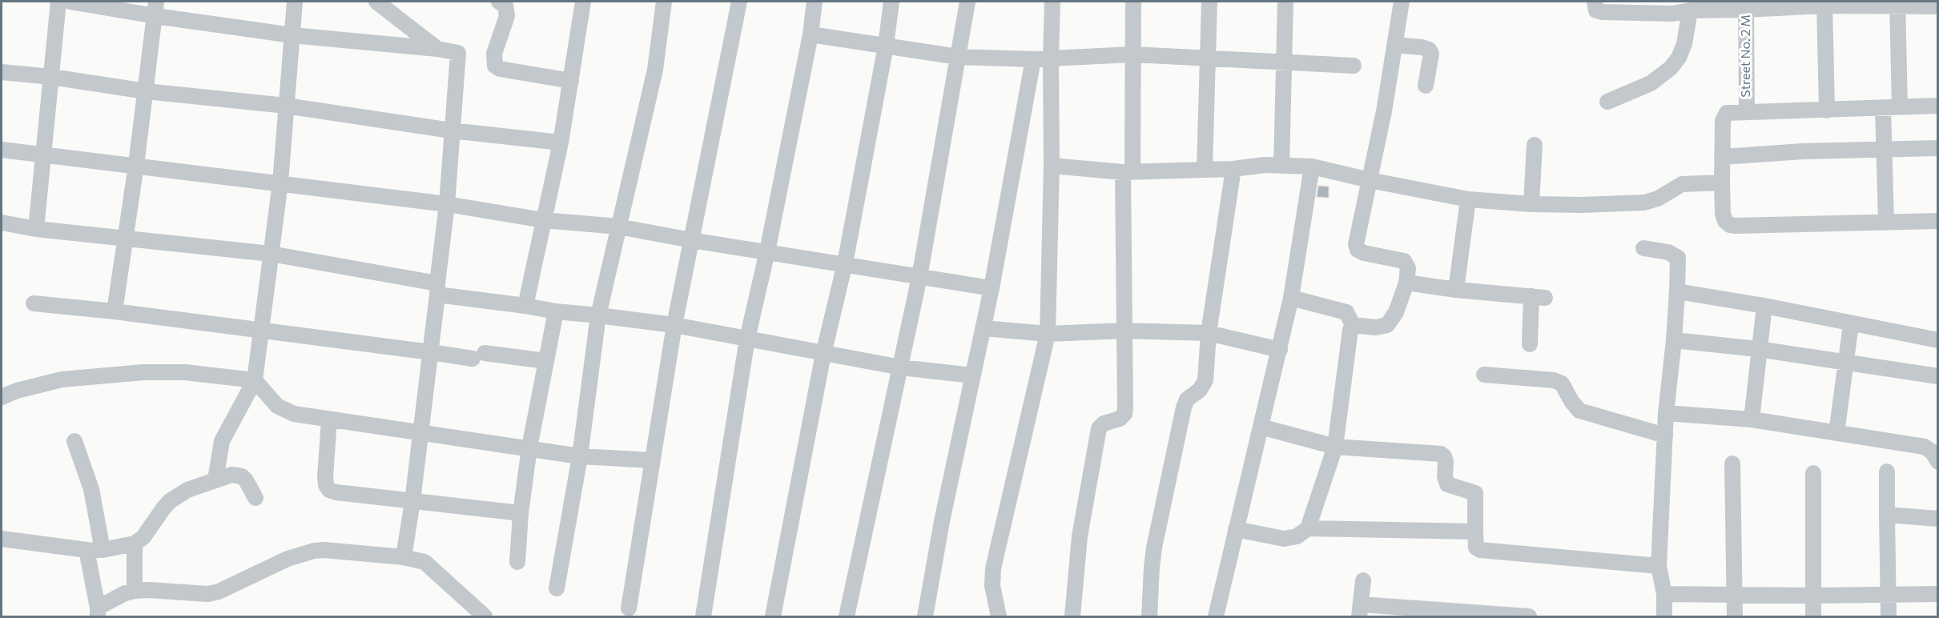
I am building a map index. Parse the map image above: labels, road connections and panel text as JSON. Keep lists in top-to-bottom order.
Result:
{
  "streets": {
    "street": ["Street No. 2 M"]
  }
}
